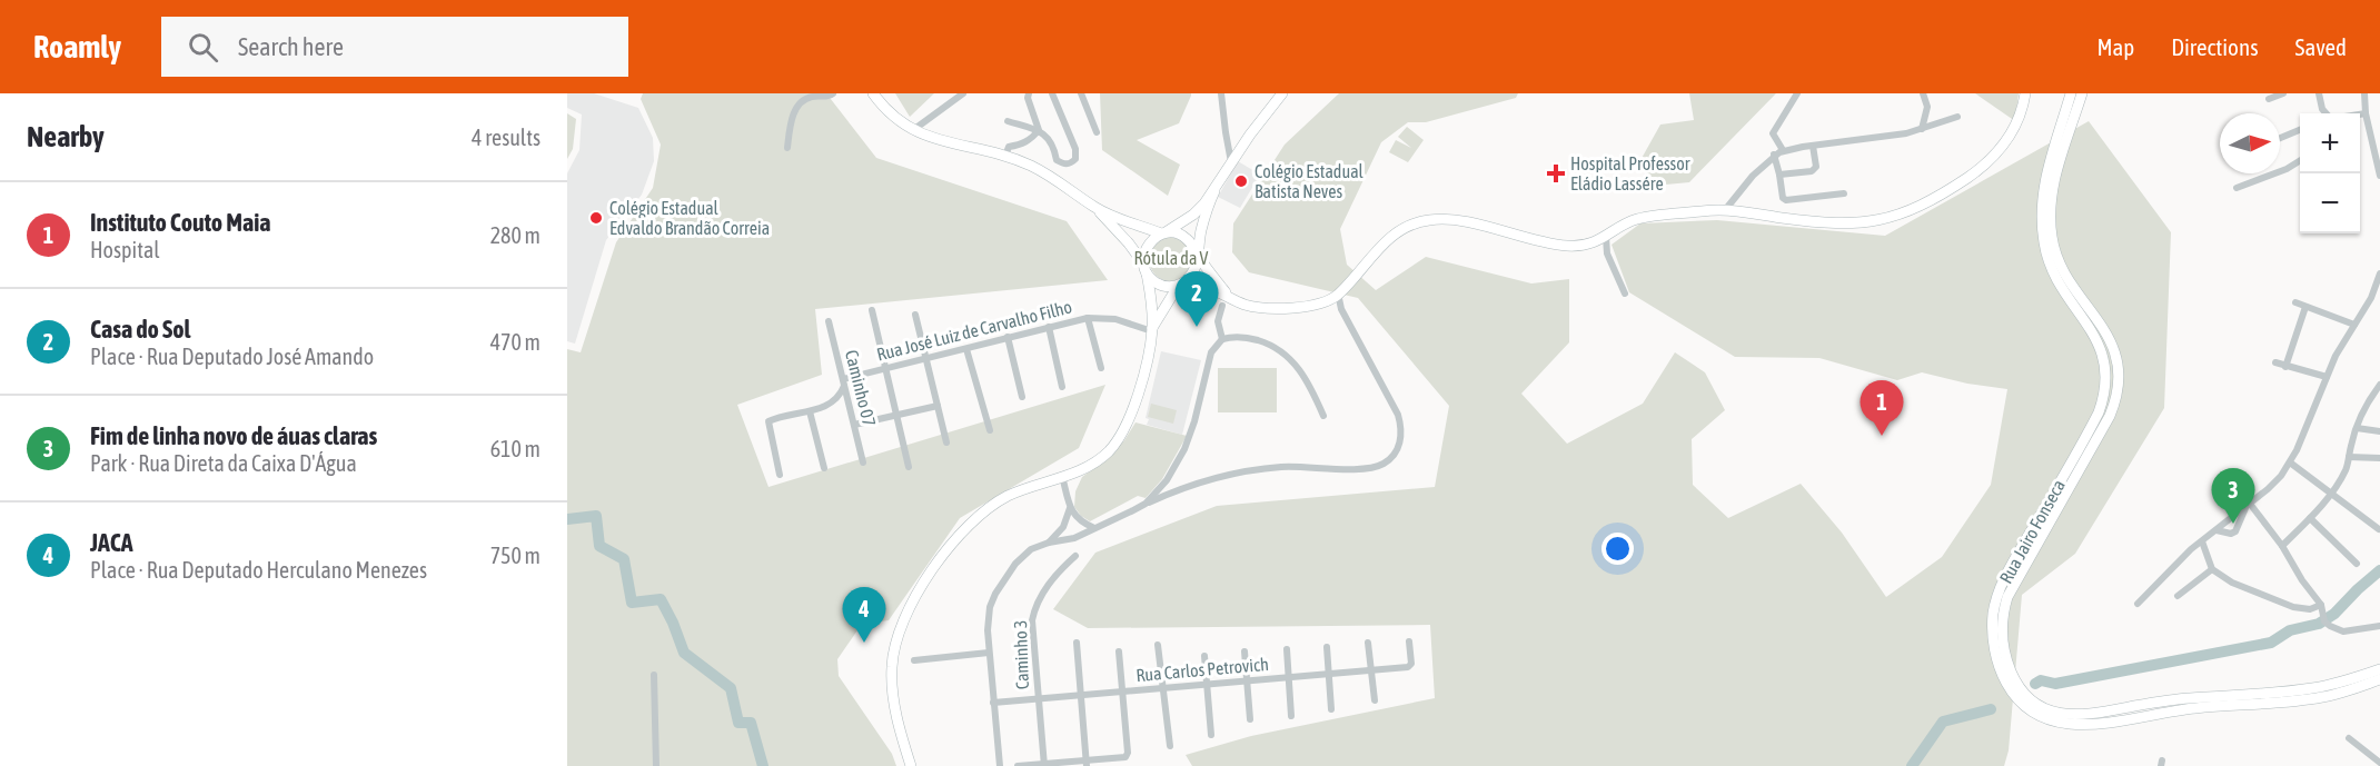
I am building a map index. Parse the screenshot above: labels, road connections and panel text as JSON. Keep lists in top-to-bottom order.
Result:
{
  "streets": {
    "main road": ["Rua Jairo Fonseca"],
    "street": [
      "Rua José Luiz de Carvalho Filho",
      "Caminho 07",
      "Caminho 3",
      "Rua Carlos Petrovich"
    ]
  },
  "crossings": [
    ["Rua José Luiz de Carvalho Filho", "Caminho 07"],
    ["Caminho 3", "Rua Carlos Petrovich"]
  ],
  "parks": ["Rótula da V"],
  "places": {
    "health": ["Hospital Professor Eládio Lassére"],
    "other": ["Colégio Estadual Batista Neves", "Colégio Estadual Edvaldo Brandão Correia"]
  },
  "north": "right",
  "page": {
    "header": "Roamly",
    "search": "Search here",
    "nav": ["Map", "Directions", "Saved"],
    "heading": ["Nearby", "4 results"],
    "map_buttons": ["+", "−"],
    "list": [
      {
        "mark": "1",
        "name": "Instituto Couto Maia",
        "note": "Hospital",
        "value": "280 m"
      },
      {
        "mark": "2",
        "name": "Casa do Sol",
        "note": "Place · Rua Deputado José Amando",
        "value": "470 m"
      },
      {
        "mark": "3",
        "name": "Fim de linha novo de áuas claras",
        "note": "Park · Rua Direta da Caixa D'Água",
        "value": "610 m"
      },
      {
        "mark": "4",
        "name": "JACA",
        "note": "Place · Rua Deputado Herculano Menezes",
        "value": "750 m"
      }
    ],
    "pins": [
      "2",
      "1",
      "3",
      "4"
    ]
  }
}
